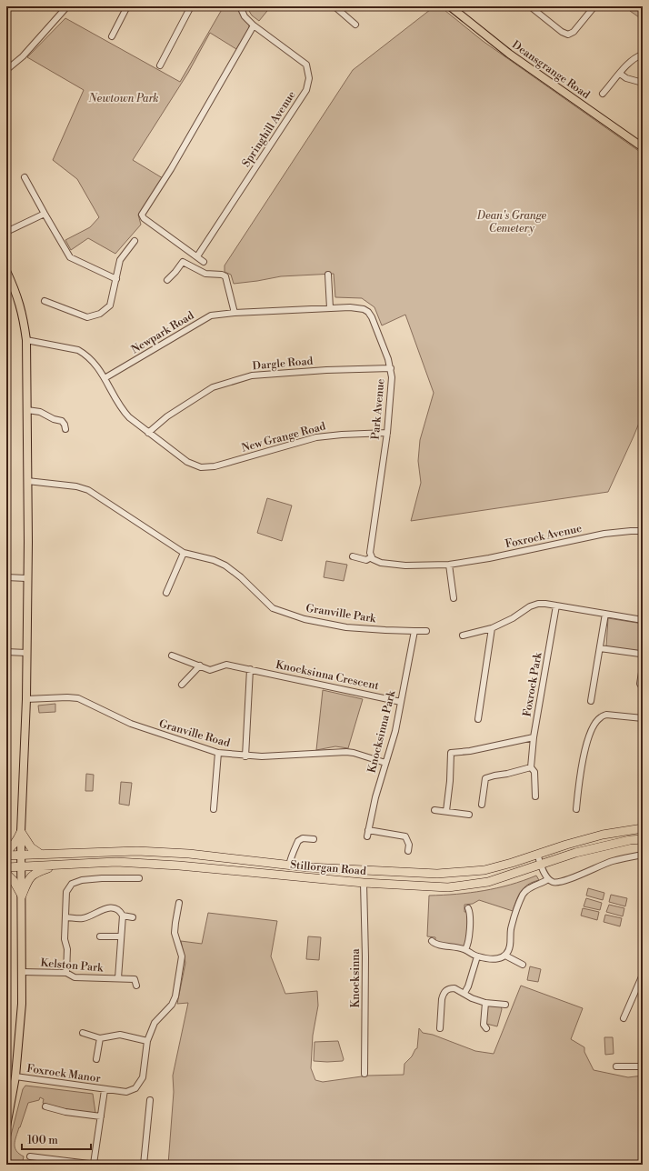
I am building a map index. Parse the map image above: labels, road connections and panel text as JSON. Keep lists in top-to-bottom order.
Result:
{
  "streets": {
    "highway": ["Stillorgan Road"],
    "main road": ["Deansgrange Road"],
    "street": [
      "Springhill Avenue",
      "Newpark Road",
      "Dargle Road",
      "Park Avenue",
      "New Grange Road",
      "Foxrock Avenue",
      "Granville Park",
      "Knocksinna Crescent",
      "Foxrock Park",
      "Knocksinna Park",
      "Granville Road",
      "Kelston Park",
      "Knocksinna",
      "Foxrock Manor"
    ]
  },
  "crossings": [
    ["Newpark Road", "Park Avenue"],
    ["Newpark Road", "New Grange Road"],
    ["Dargle Road", "Park Avenue"],
    ["Dargle Road", "New Grange Road"],
    ["Park Avenue", "New Grange Road"],
    ["Park Avenue", "Foxrock Avenue"],
    ["Granville Park", "Knocksinna Park"],
    ["Knocksinna Crescent", "Knocksinna Park"],
    ["Knocksinna Park", "Granville Road"],
    ["Stillorgan Road", "Knocksinna"]
  ],
  "parks": ["Newtown Park", "Dean's Grange Cemetery"],
  "scale_bar": "100 m"
}
